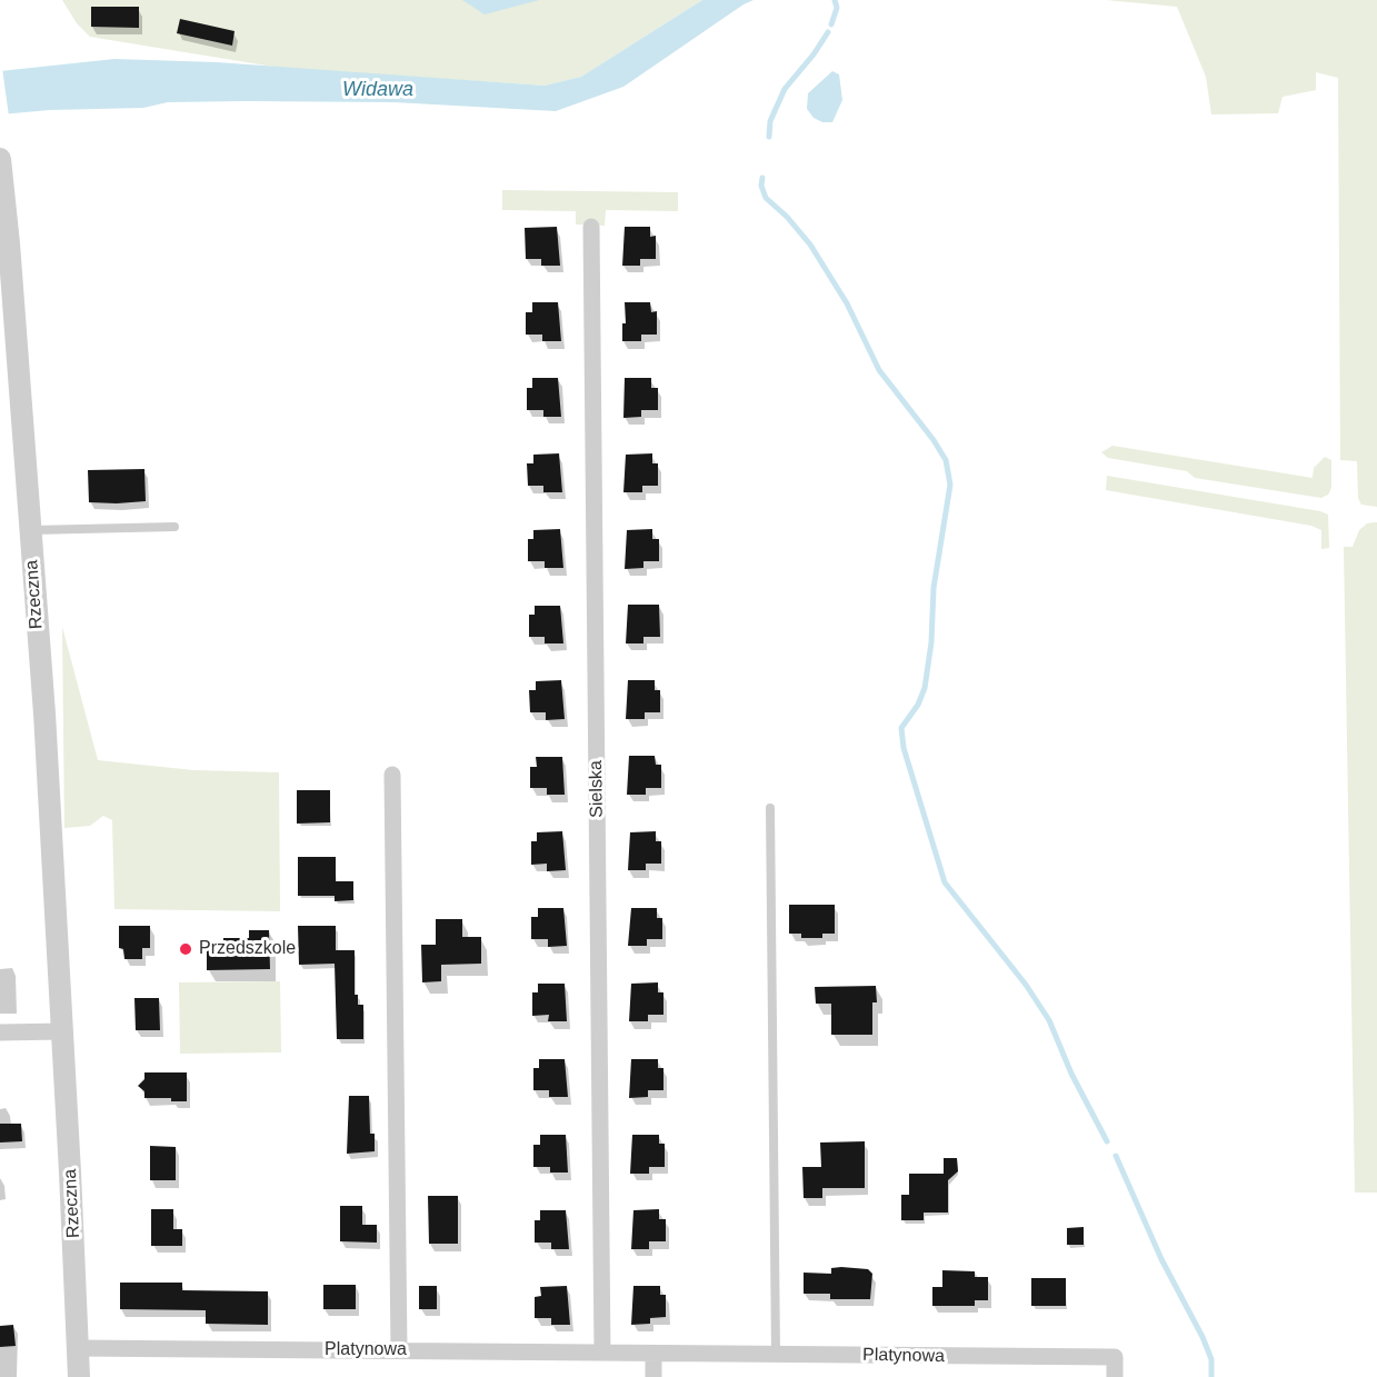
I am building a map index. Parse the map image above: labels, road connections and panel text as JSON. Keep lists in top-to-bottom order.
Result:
{
  "streets": {
    "street": ["Rzeczna", "Sielska", "Platynowa"]
  },
  "crossings": [
    ["Rzeczna", "Platynowa"],
    ["Sielska", "Platynowa"]
  ],
  "water": ["Widawa"],
  "places": ["Przedszkole"]
}
